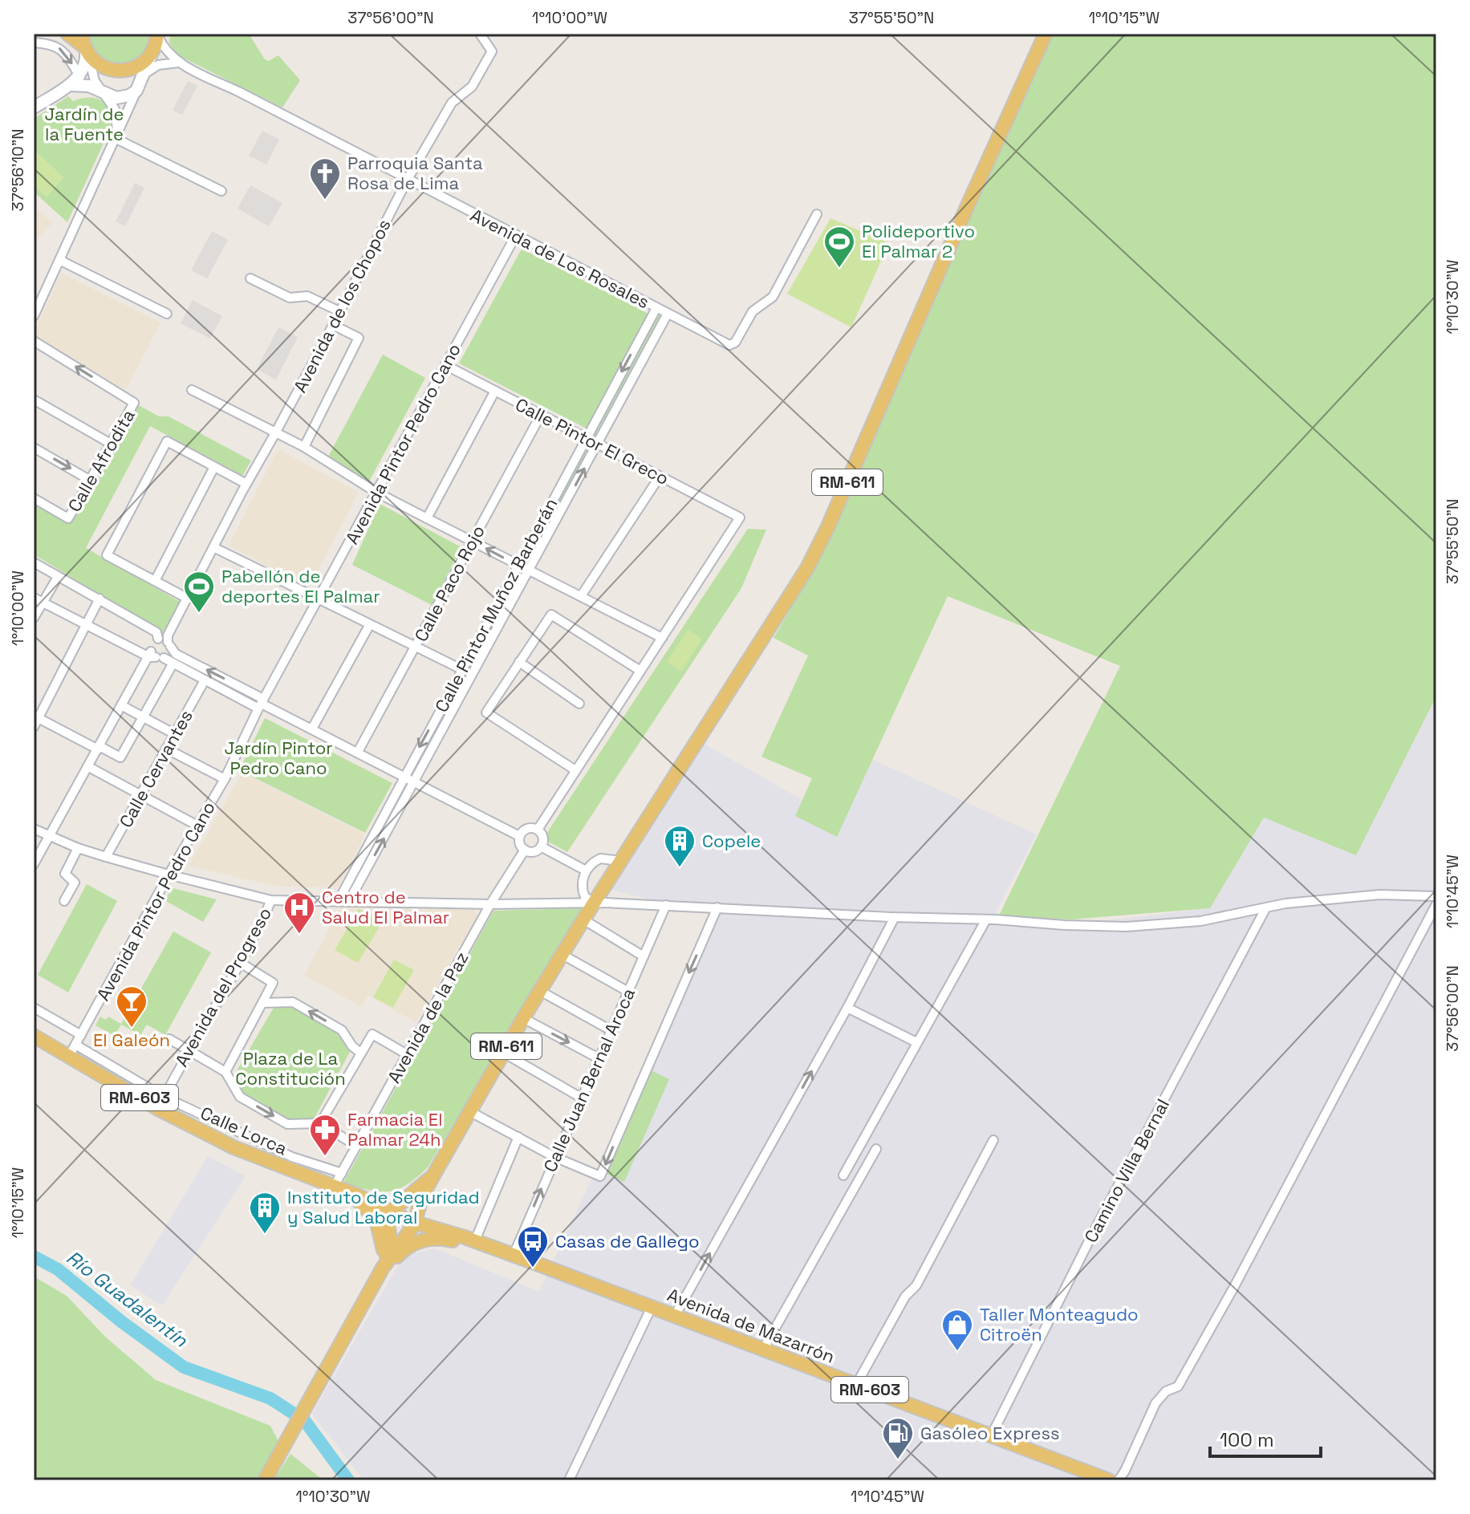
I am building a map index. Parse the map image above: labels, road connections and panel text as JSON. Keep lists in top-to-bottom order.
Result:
{
  "streets": {
    "main road": [
      "RM-611",
      "RM-603",
      "Calle Lorca",
      "Avenida de Mazarrón"
    ],
    "street": [
      "Avenida de Los Rosales",
      "Avenida de los Chopos",
      "Calle Pintor El Greco",
      "Avenida Pintor Pedro Cano",
      "Calle Afrodita",
      "Calle Paco Rojo",
      "Calle Pintor Muñoz Barberán",
      "Calle Cervantes",
      "Avenida del Progreso",
      "Avenida de la Paz",
      "Calle Juan Bernal Aroca",
      "Camino Villa Bernal"
    ]
  },
  "crossings": [
    ["Avenida de Los Rosales", "Avenida de los Chopos"],
    ["Avenida de Los Rosales", "Avenida Pintor Pedro Cano"],
    ["Avenida de Los Rosales", "Calle Pintor Muñoz Barberán"],
    ["Calle Pintor El Greco", "Avenida Pintor Pedro Cano"],
    ["Calle Pintor El Greco", "Calle Paco Rojo"],
    ["Calle Pintor El Greco", "Calle Pintor Muñoz Barberán"],
    ["Avenida Pintor Pedro Cano", "Calle Lorca"],
    ["RM-611", "Calle Lorca"],
    ["RM-611", "Avenida de Mazarrón"],
    ["Avenida del Progreso", "Calle Lorca"],
    ["Avenida de la Paz", "Calle Lorca"],
    ["Calle Juan Bernal Aroca", "Avenida de Mazarrón"],
    ["Calle Lorca", "Avenida de Mazarrón"],
    ["Camino Villa Bernal", "Avenida de Mazarrón"]
  ],
  "water": ["Río Guadalentín"],
  "parks": ["Jardín de la Fuente", "Jardín Pintor Pedro Cano", "Plaza de La Constitución"],
  "places": {
    "church": ["Parroquia Santa Rosa de Lima"],
    "sports": ["Polideportivo El Palmar 2", "Pabellón de deportes El Palmar"],
    "building": ["Copele", "Instituto de Seguridad y Salud Laboral"],
    "hospital": ["Centro de Salud El Palmar"],
    "bar": ["El Galeón"],
    "pharmacy": ["Farmacia El Palmar 24h"],
    "bus stop": ["Casas de Gallego"],
    "shop": ["Taller Monteagudo Citroën"],
    "fuel station": ["Gasóleo Express"]
  },
  "scale_bar": "100 m",
  "coordinates": [
    "37°56'00\"N",
    "1°10'00\"W",
    "37°55'50\"N",
    "1°10'15\"W",
    "37°56'10\"N",
    "1°10'30\"W",
    "1°10'45\"W"
  ]
}
